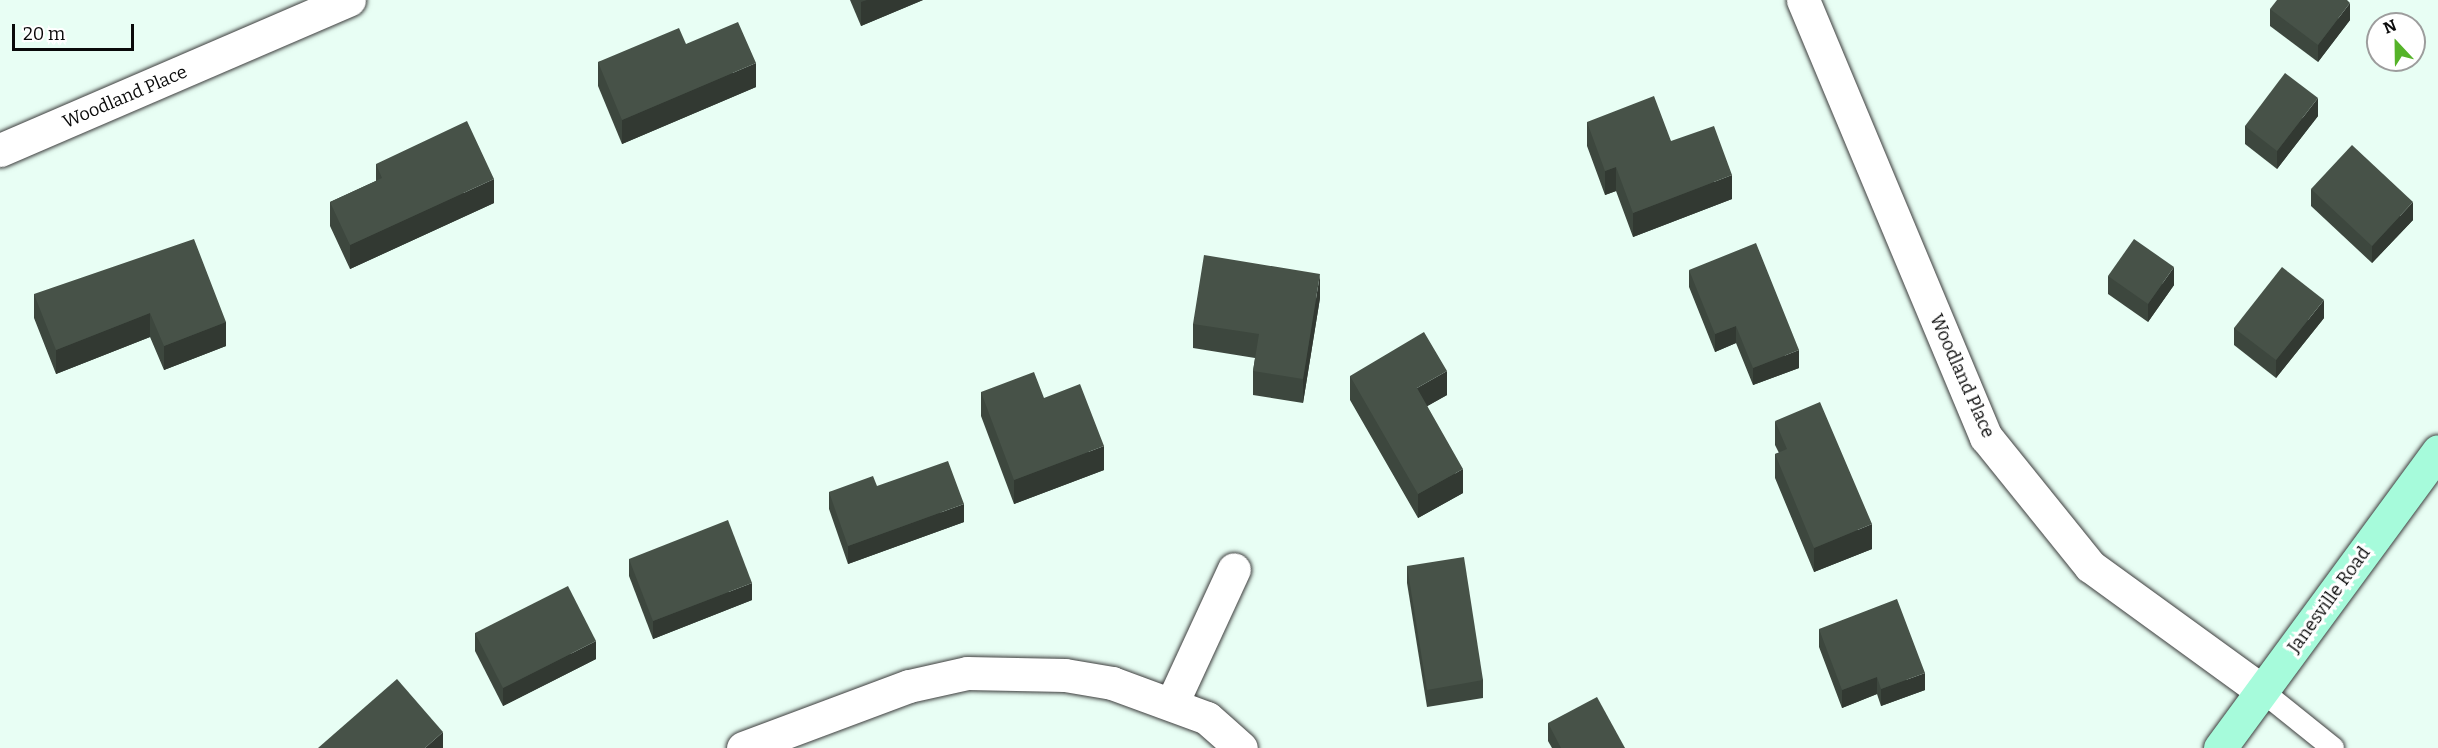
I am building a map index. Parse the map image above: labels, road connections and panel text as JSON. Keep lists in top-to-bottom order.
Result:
{
  "streets": {
    "main road": ["Janesville Road"],
    "street": ["Woodland Place"]
  },
  "crossings": [
    ["Woodland Place", "Janesville Road"]
  ],
  "scale_bar": "20 m",
  "north": "top"
}
